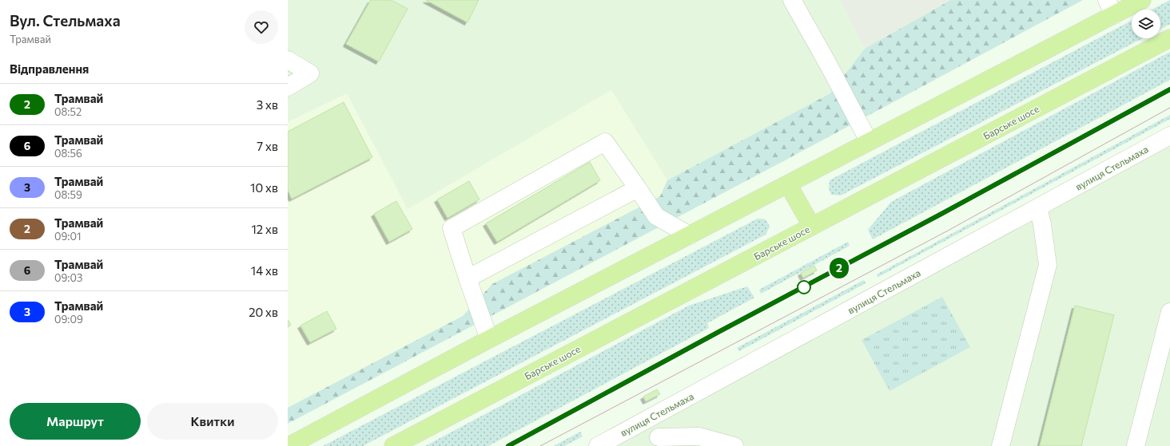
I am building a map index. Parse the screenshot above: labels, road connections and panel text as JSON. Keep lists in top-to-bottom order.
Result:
{
  "streets": {
    "highway": ["Барське шосе"],
    "street": ["вулиця Стельмаха"]
  },
  "lines": ["tram line 2"],
  "page": {
    "heading": [
      ["Вул. Стельмаха", "Трамвай"],
      "Відправлення"
    ],
    "on_map": "2",
    "list": [
      {
        "mark": "2",
        "name": "Трамвай",
        "note": "08:52",
        "value": "3 хв"
      },
      {
        "mark": "6",
        "name": "Трамвай",
        "note": "08:56",
        "value": "7 хв"
      },
      {
        "mark": "3",
        "name": "Трамвай",
        "note": "08:59",
        "value": "10 хв"
      },
      {
        "mark": "2",
        "name": "Трамвай",
        "note": "09:01",
        "value": "12 хв"
      },
      {
        "mark": "6",
        "name": "Трамвай",
        "note": "09:03",
        "value": "14 хв"
      },
      {
        "mark": "3",
        "name": "Трамвай",
        "note": "09:09",
        "value": "20 хв"
      }
    ],
    "buttons": ["Маршрут", "Квитки"]
  }
}
